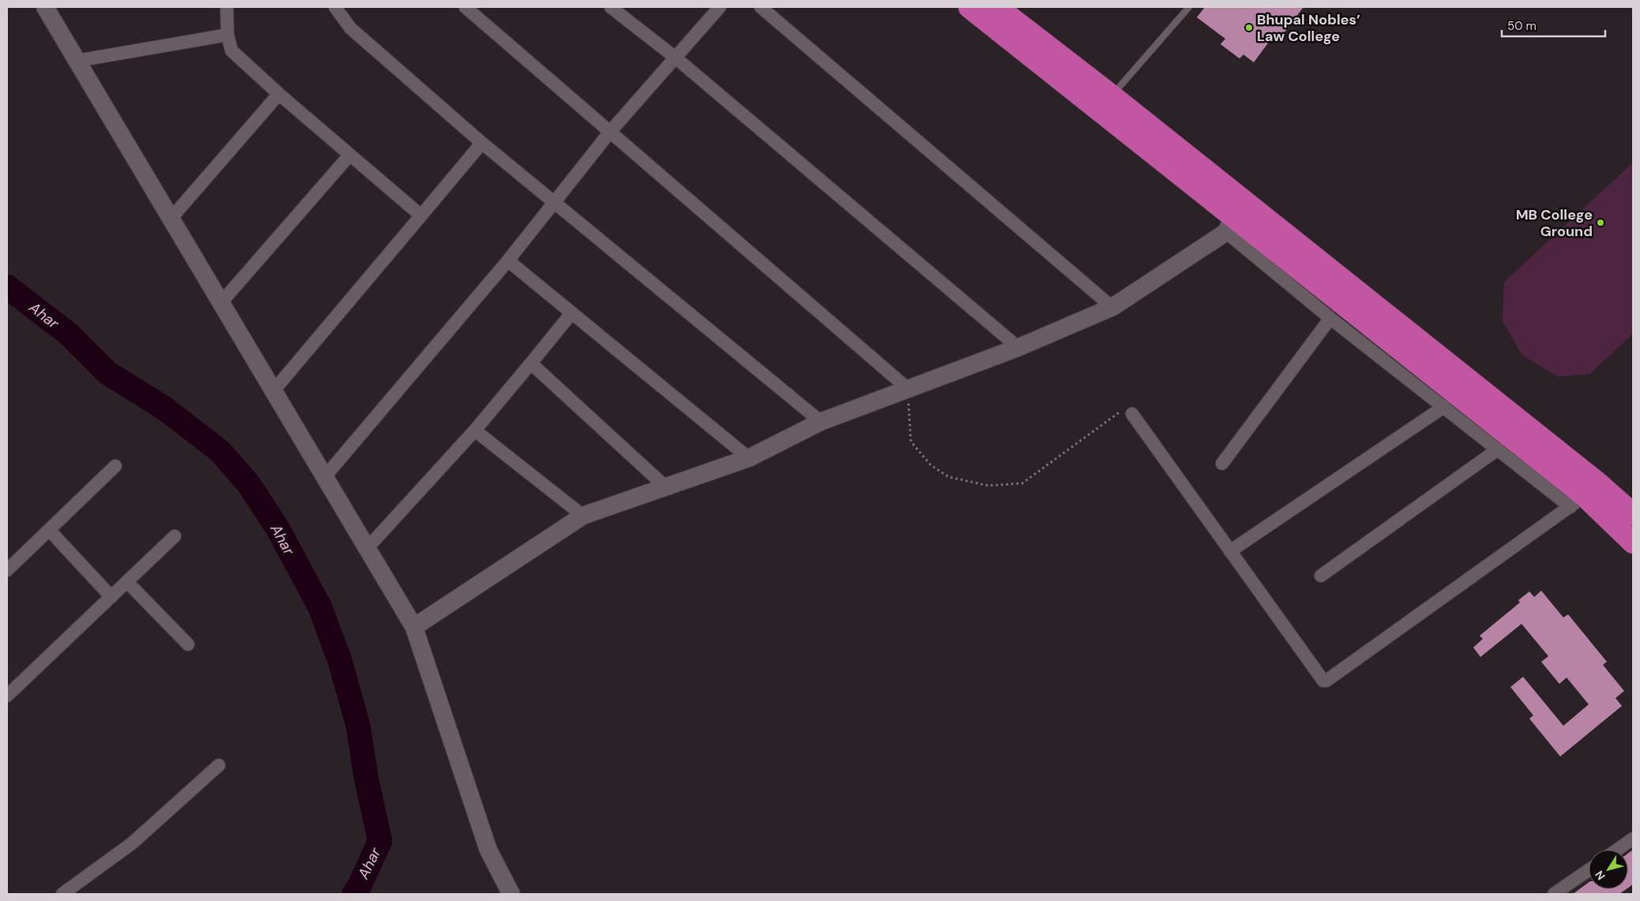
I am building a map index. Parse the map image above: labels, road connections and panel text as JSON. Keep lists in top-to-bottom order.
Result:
{
  "water": ["Ahar"],
  "places": ["Bhupal Nobles’ Law College", "MB College Ground"],
  "scale_bar": "50 m",
  "north": "bottom left"
}
